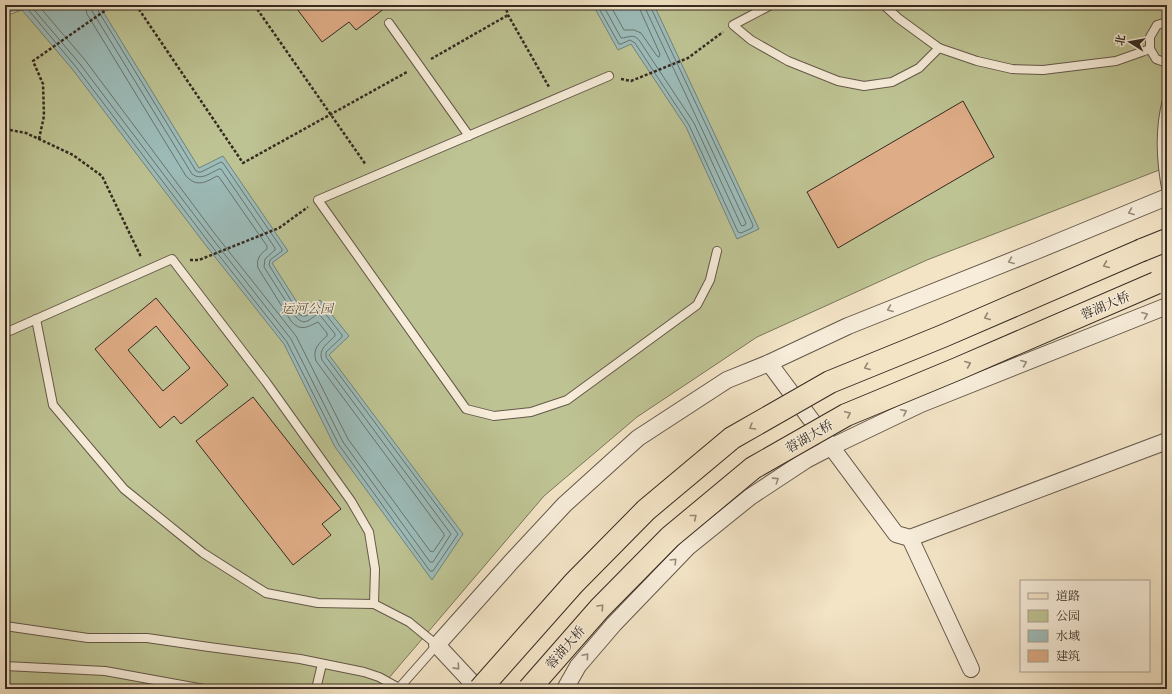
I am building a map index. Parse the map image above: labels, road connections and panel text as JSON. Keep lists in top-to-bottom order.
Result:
{
  "streets": {
    "main road": ["蓉湖大桥"]
  },
  "parks": ["运河公园"],
  "legend": [
    "道路",
    "公园",
    "水域",
    "建筑"
  ],
  "north": "left"
}
